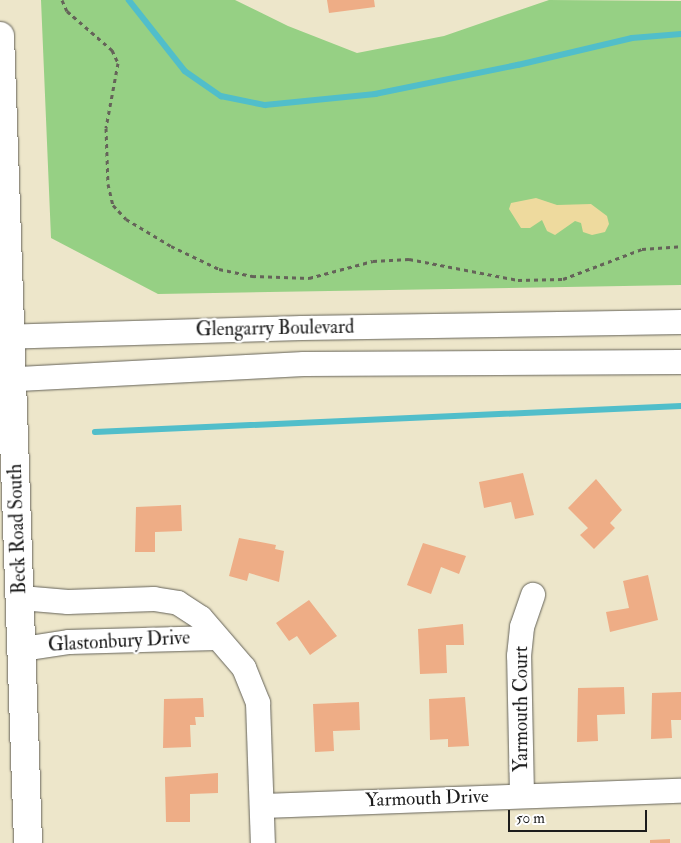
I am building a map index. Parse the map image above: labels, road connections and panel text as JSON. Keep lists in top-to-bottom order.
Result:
{
  "streets": {
    "main road": ["Beck Road South"],
    "street": [
      "Glengarry Boulevard",
      "Glastonbury Drive",
      "Yarmouth Court",
      "Yarmouth Drive"
    ]
  },
  "crossings": [
    ["Glengarry Boulevard", "Beck Road South"],
    ["Beck Road South", "Glastonbury Drive"],
    ["Glastonbury Drive", "Yarmouth Drive"],
    ["Yarmouth Court", "Yarmouth Drive"]
  ],
  "scale_bar": "50 m"
}
